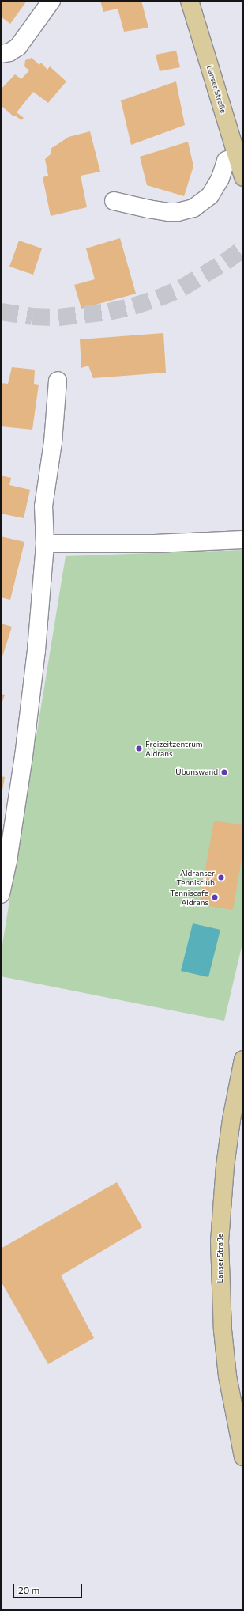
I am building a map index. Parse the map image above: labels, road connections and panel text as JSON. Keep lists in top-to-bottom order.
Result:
{
  "streets": {
    "main road": ["Lanser Straße"]
  },
  "places": [
    "Freizeitzentrum Aldrans",
    "Übunswand",
    "Aldranser Tennisclub",
    "Tenniscafe Aldrans"
  ],
  "scale_bar": "20 m"
}
